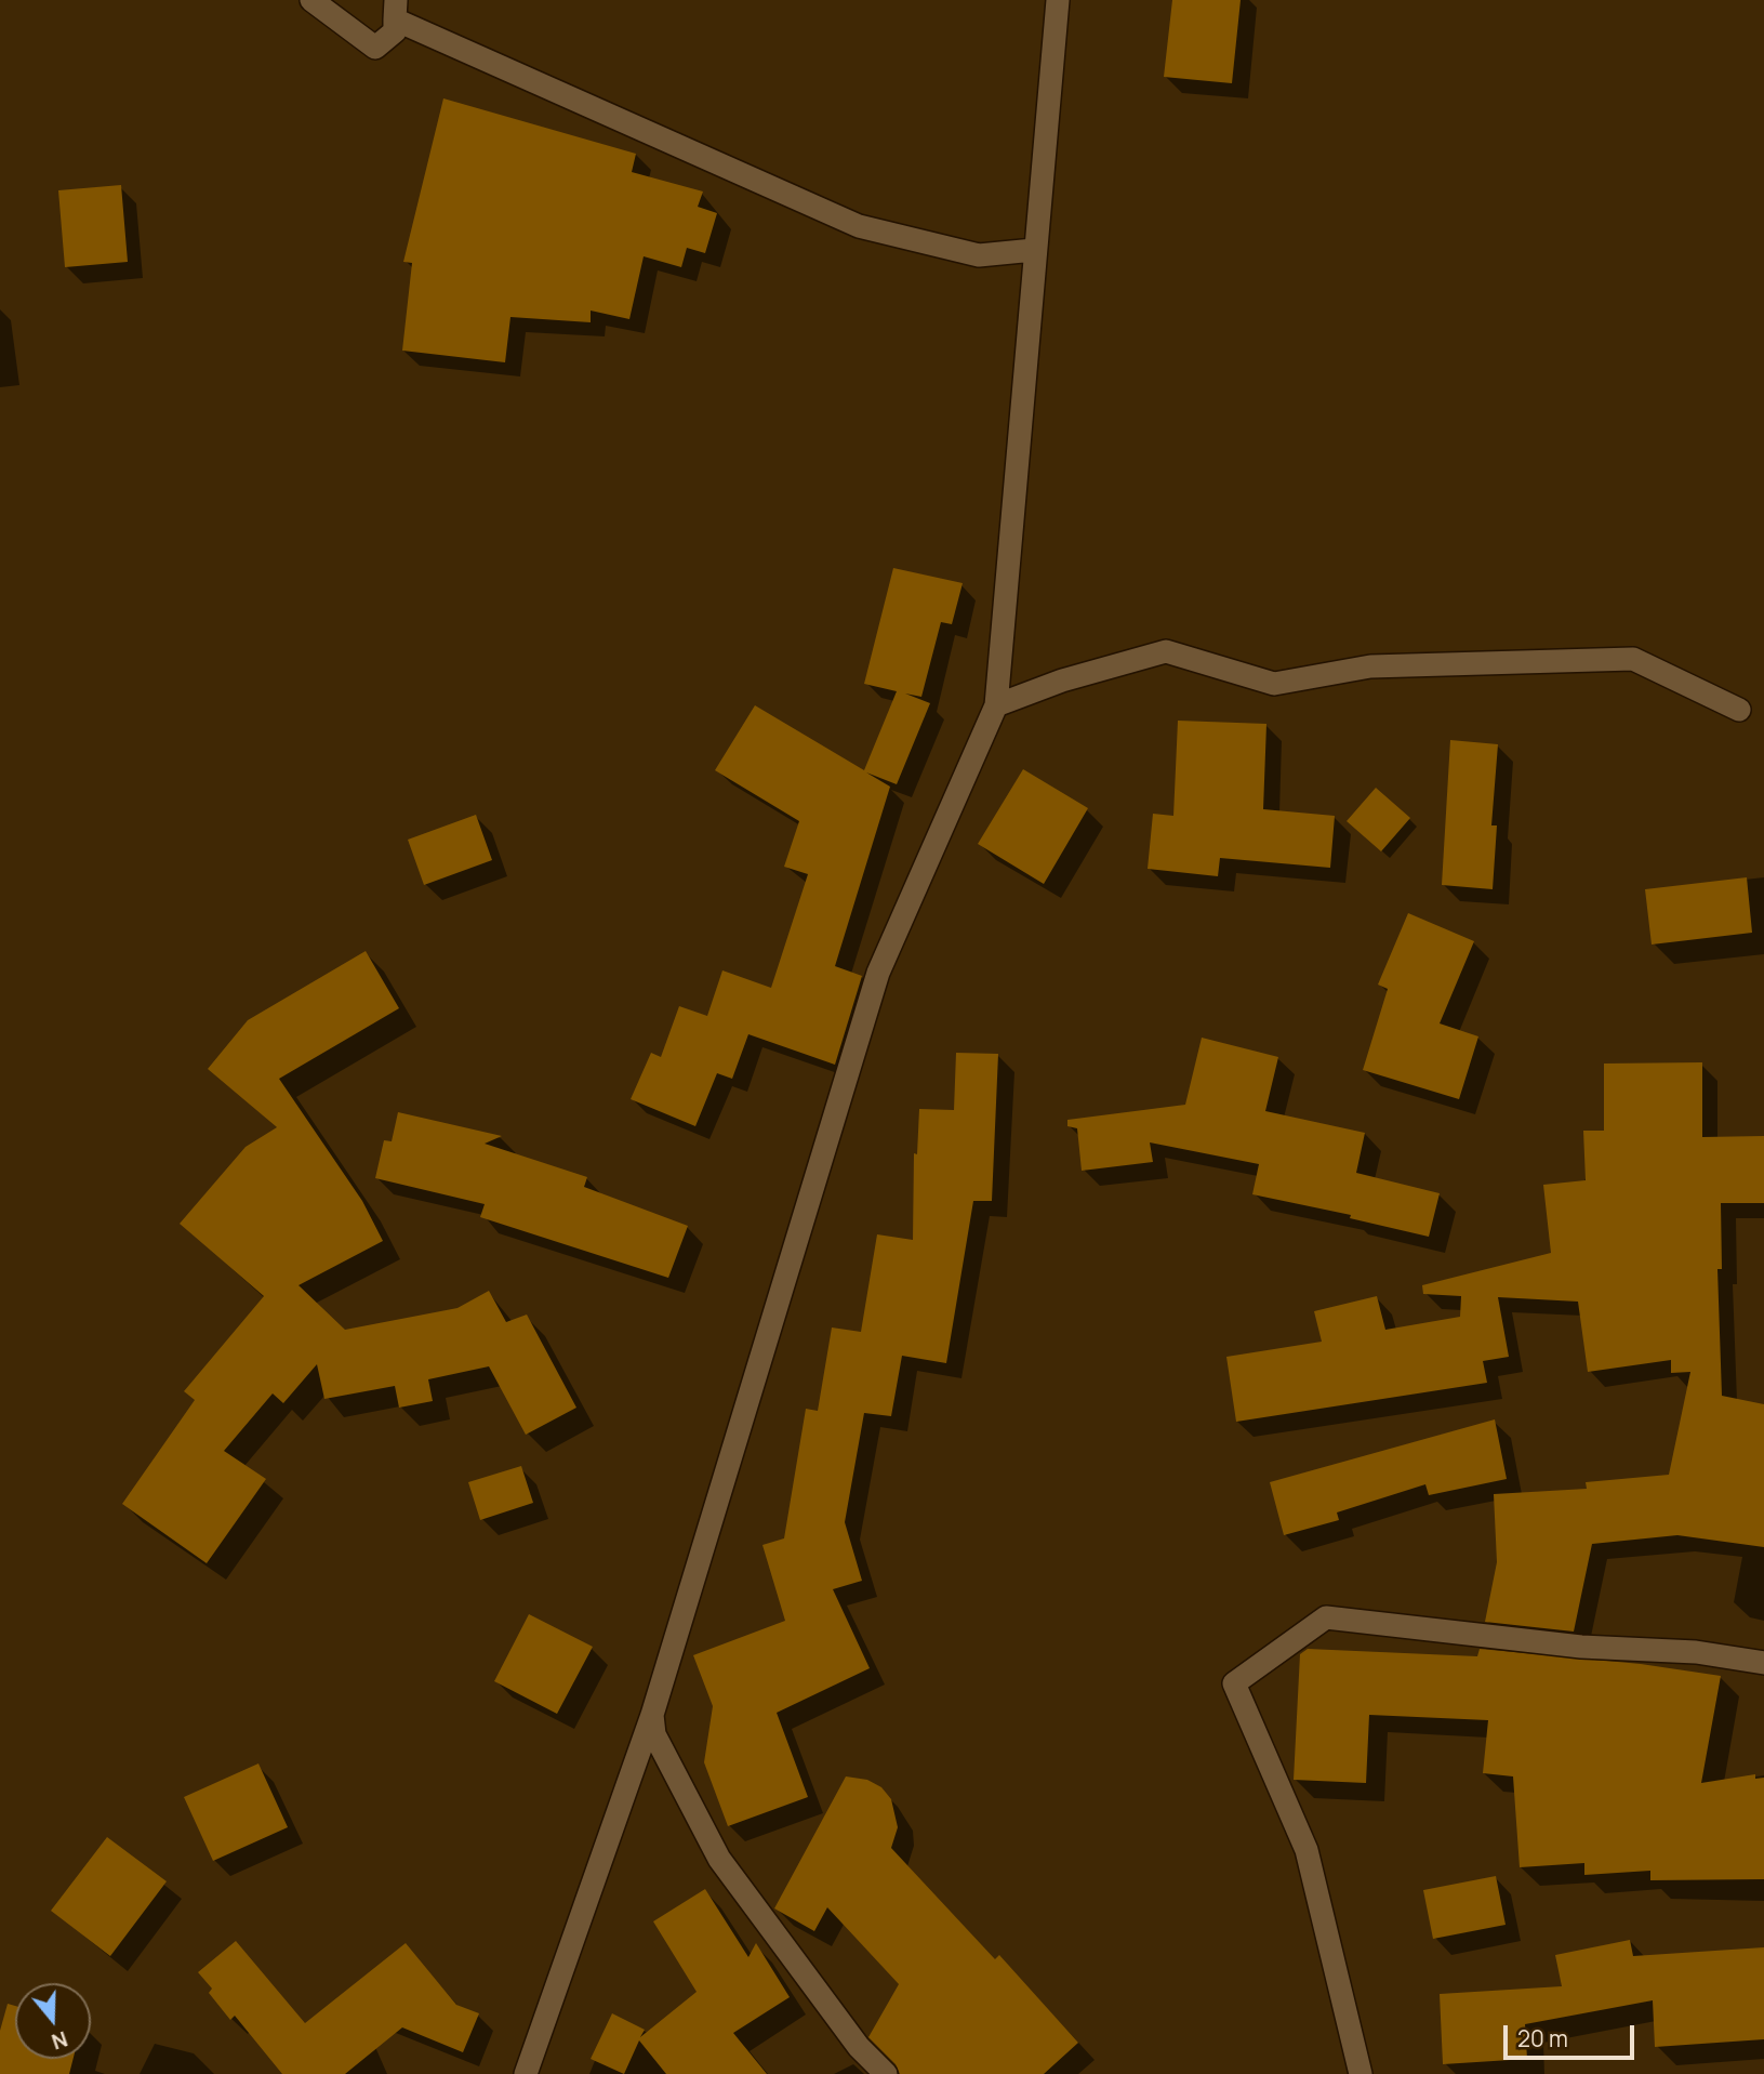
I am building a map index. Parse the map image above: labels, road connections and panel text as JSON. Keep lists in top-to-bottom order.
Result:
{
  "scale_bar": "20 m",
  "north": "bottom"
}
